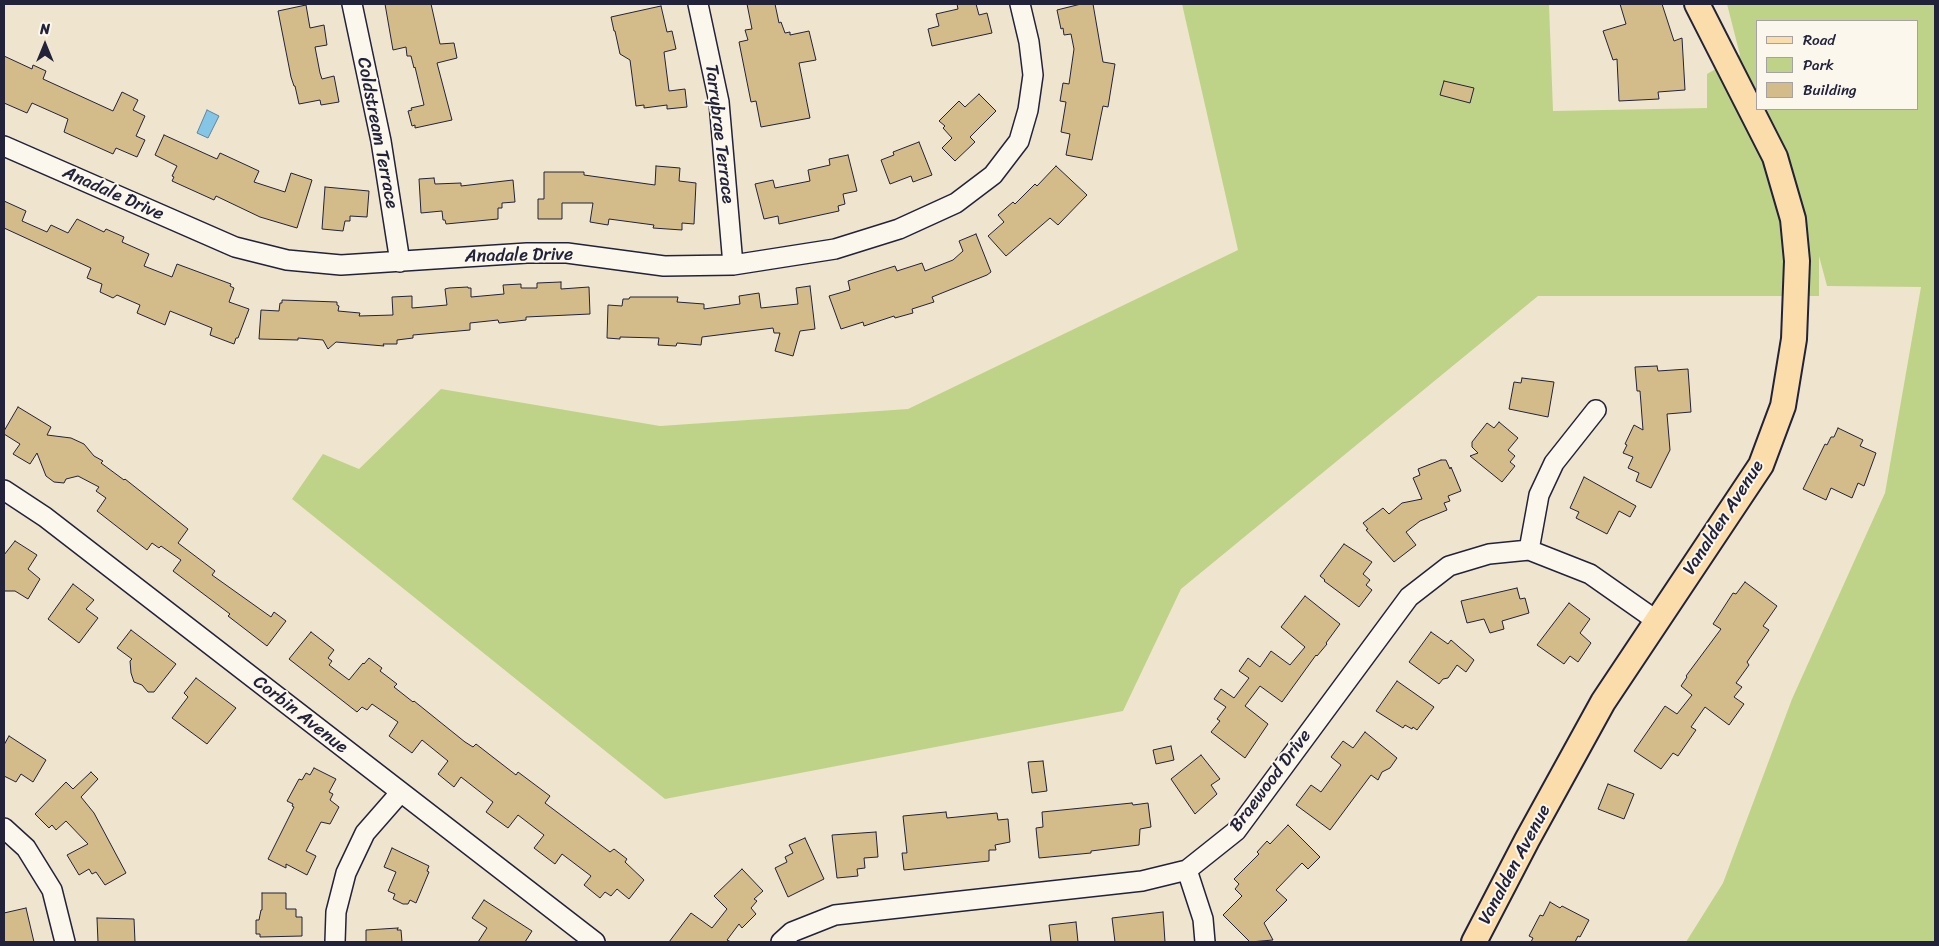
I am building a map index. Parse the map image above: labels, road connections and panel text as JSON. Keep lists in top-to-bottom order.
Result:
{
  "streets": {
    "main road": ["Vanalden Avenue"],
    "street": [
      "Coldstream Terrace",
      "Tarrybrae Terrace",
      "Anadale Drive",
      "Corbin Avenue",
      "Braewood Drive"
    ]
  },
  "crossings": [
    ["Coldstream Terrace", "Anadale Drive"],
    ["Tarrybrae Terrace", "Anadale Drive"],
    ["Vanalden Avenue", "Braewood Drive"]
  ],
  "legend": ["Road", "Park", "Building"],
  "north": "top"
}
